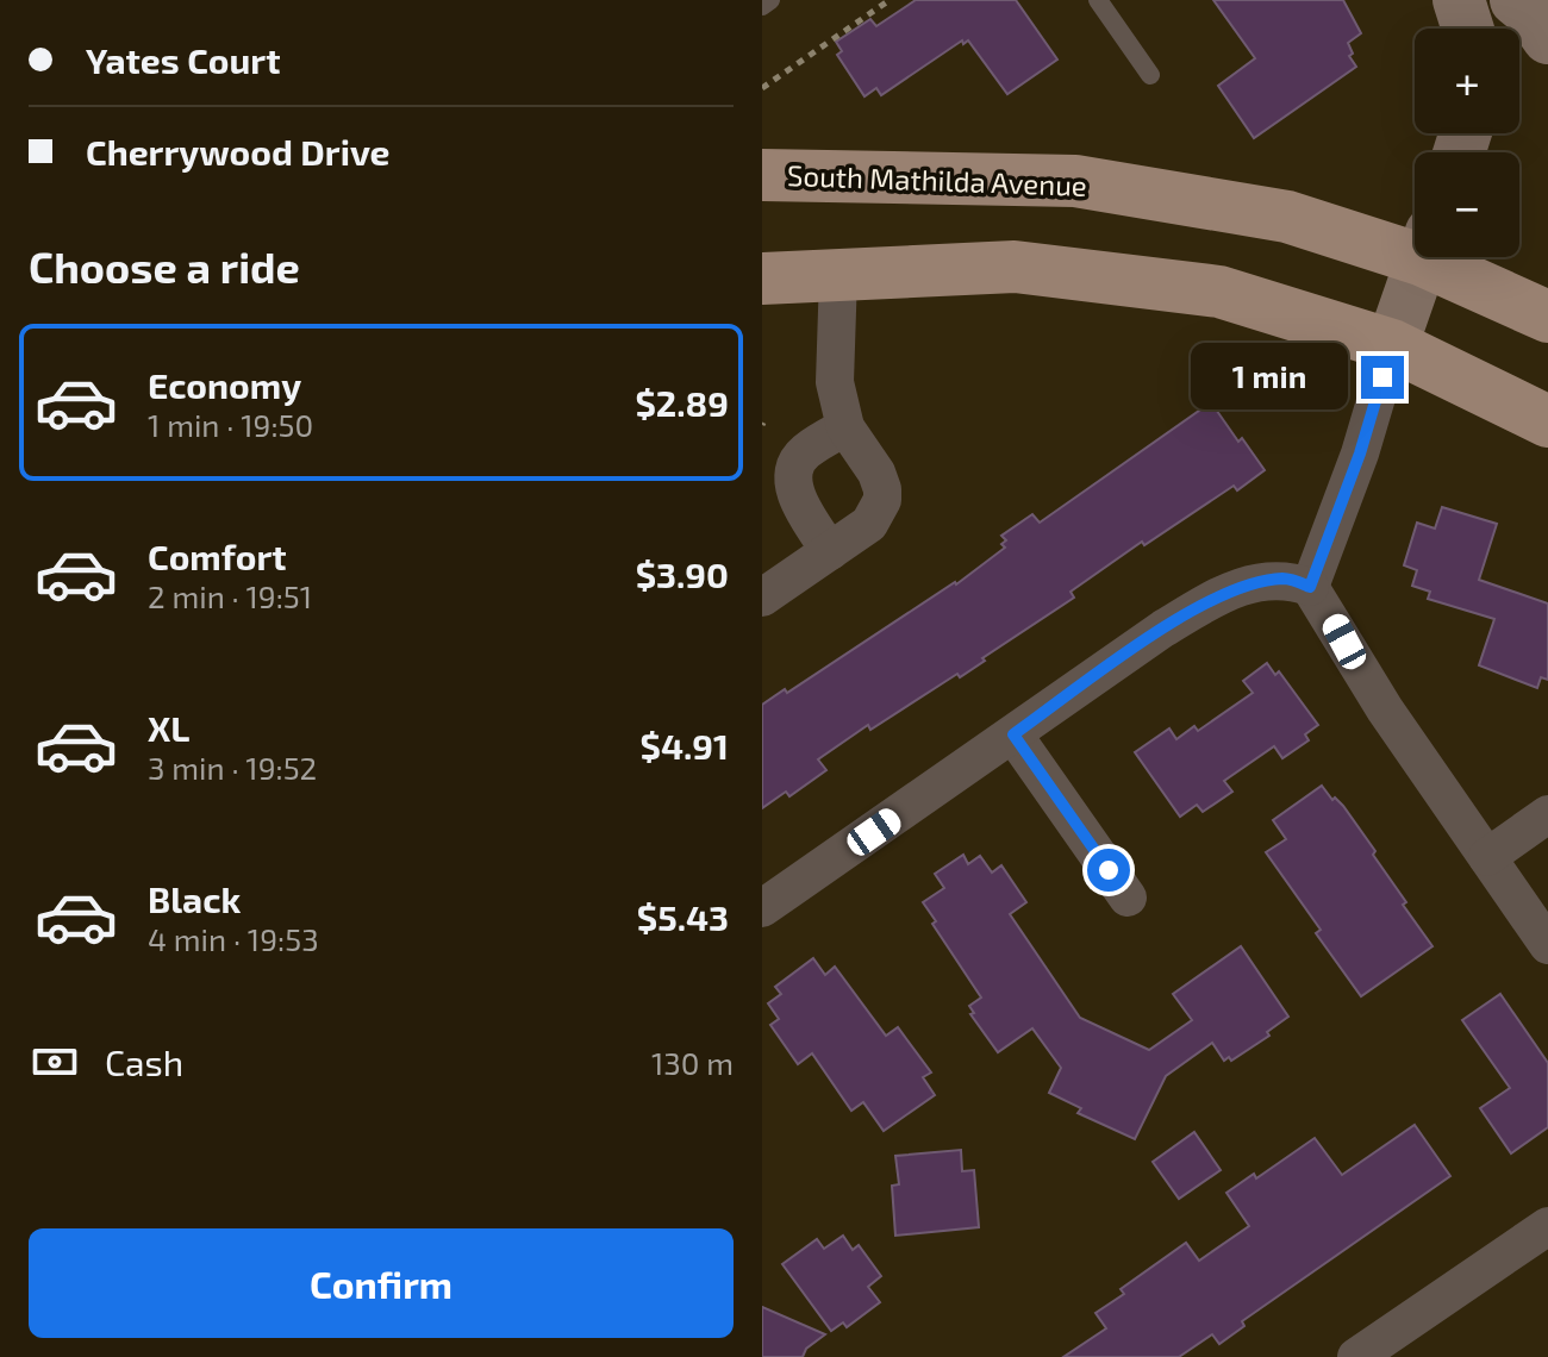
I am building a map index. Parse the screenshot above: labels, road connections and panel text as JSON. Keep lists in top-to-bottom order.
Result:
{
  "streets": {
    "main road": ["South Mathilda Avenue"]
  },
  "page": {
    "banner": ["Yates Court", "Cherrywood Drive"],
    "map_buttons": ["+", "−"],
    "heading": "Choose a ride",
    "list": [
      {
        "name": "Economy",
        "note": "1 min · 19:50",
        "value": "$2.89"
      },
      {
        "name": "Comfort",
        "note": "2 min · 19:51",
        "value": "$3.90"
      },
      {
        "name": "XL",
        "note": "3 min · 19:52",
        "value": "$4.91"
      },
      {
        "name": "Black",
        "note": "4 min · 19:53",
        "value": "$5.43"
      }
    ],
    "bubble": "1 min",
    "pay": ["Cash", "130 m"],
    "buttons": "Confirm"
  }
}
